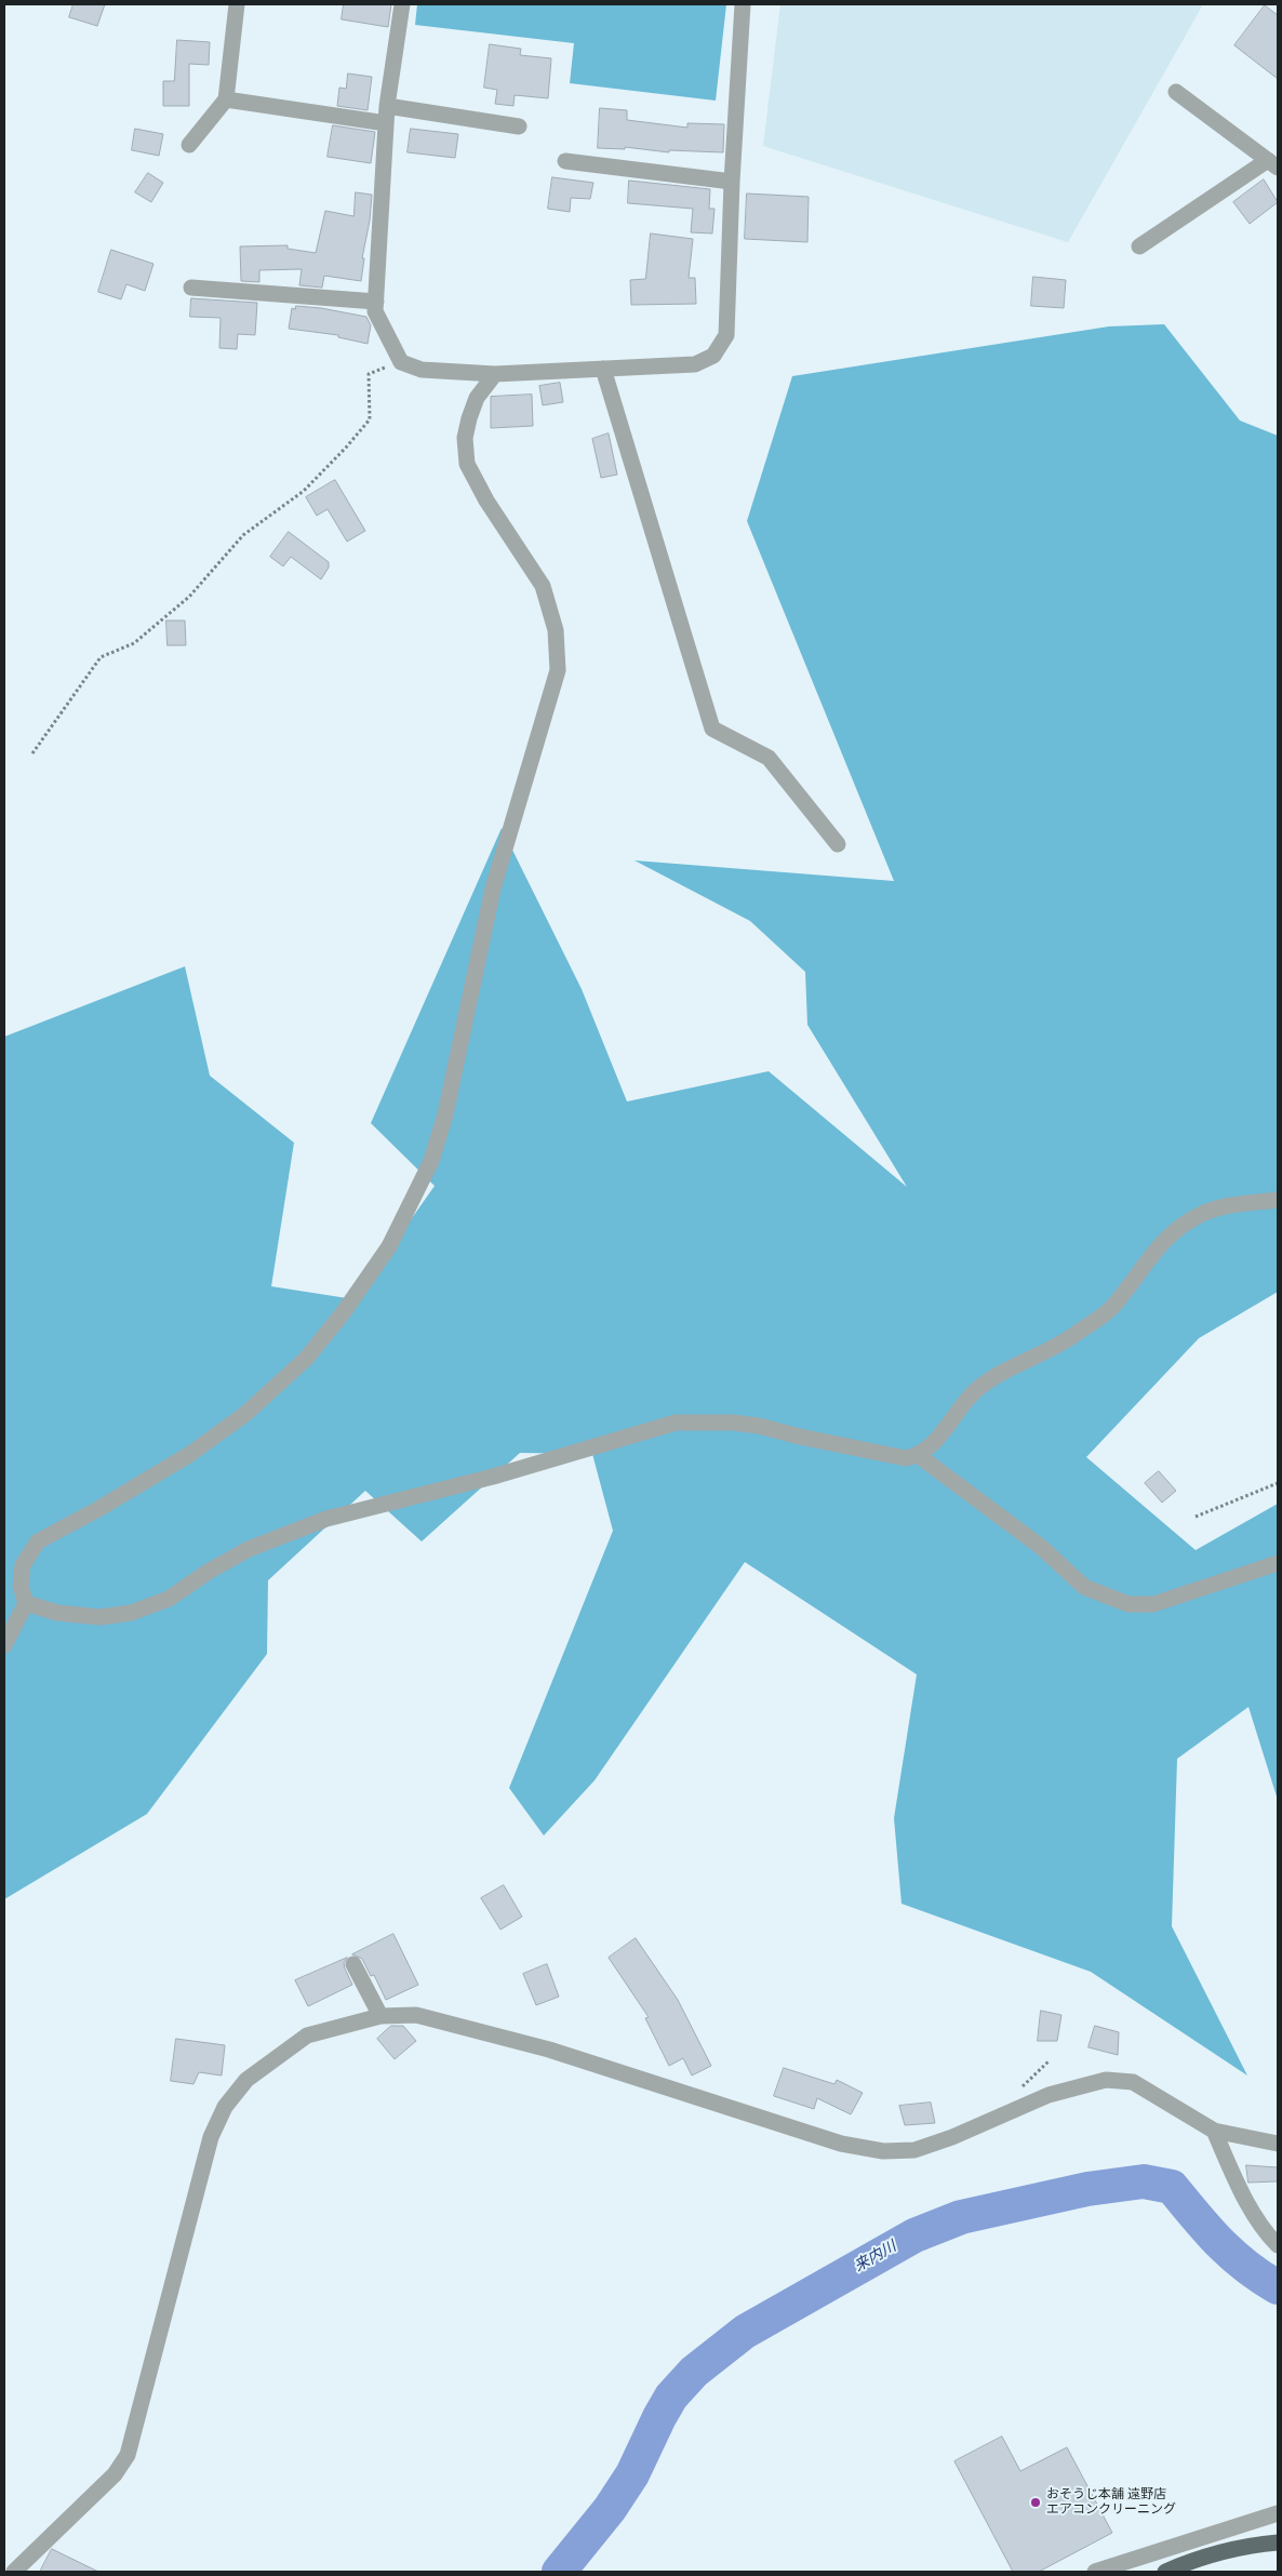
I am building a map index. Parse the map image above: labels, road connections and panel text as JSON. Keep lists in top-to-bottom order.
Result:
{
  "water": ["来内川"],
  "places": ["おそうじ本舗 遠野店 エアコンクリーニング"]
}
